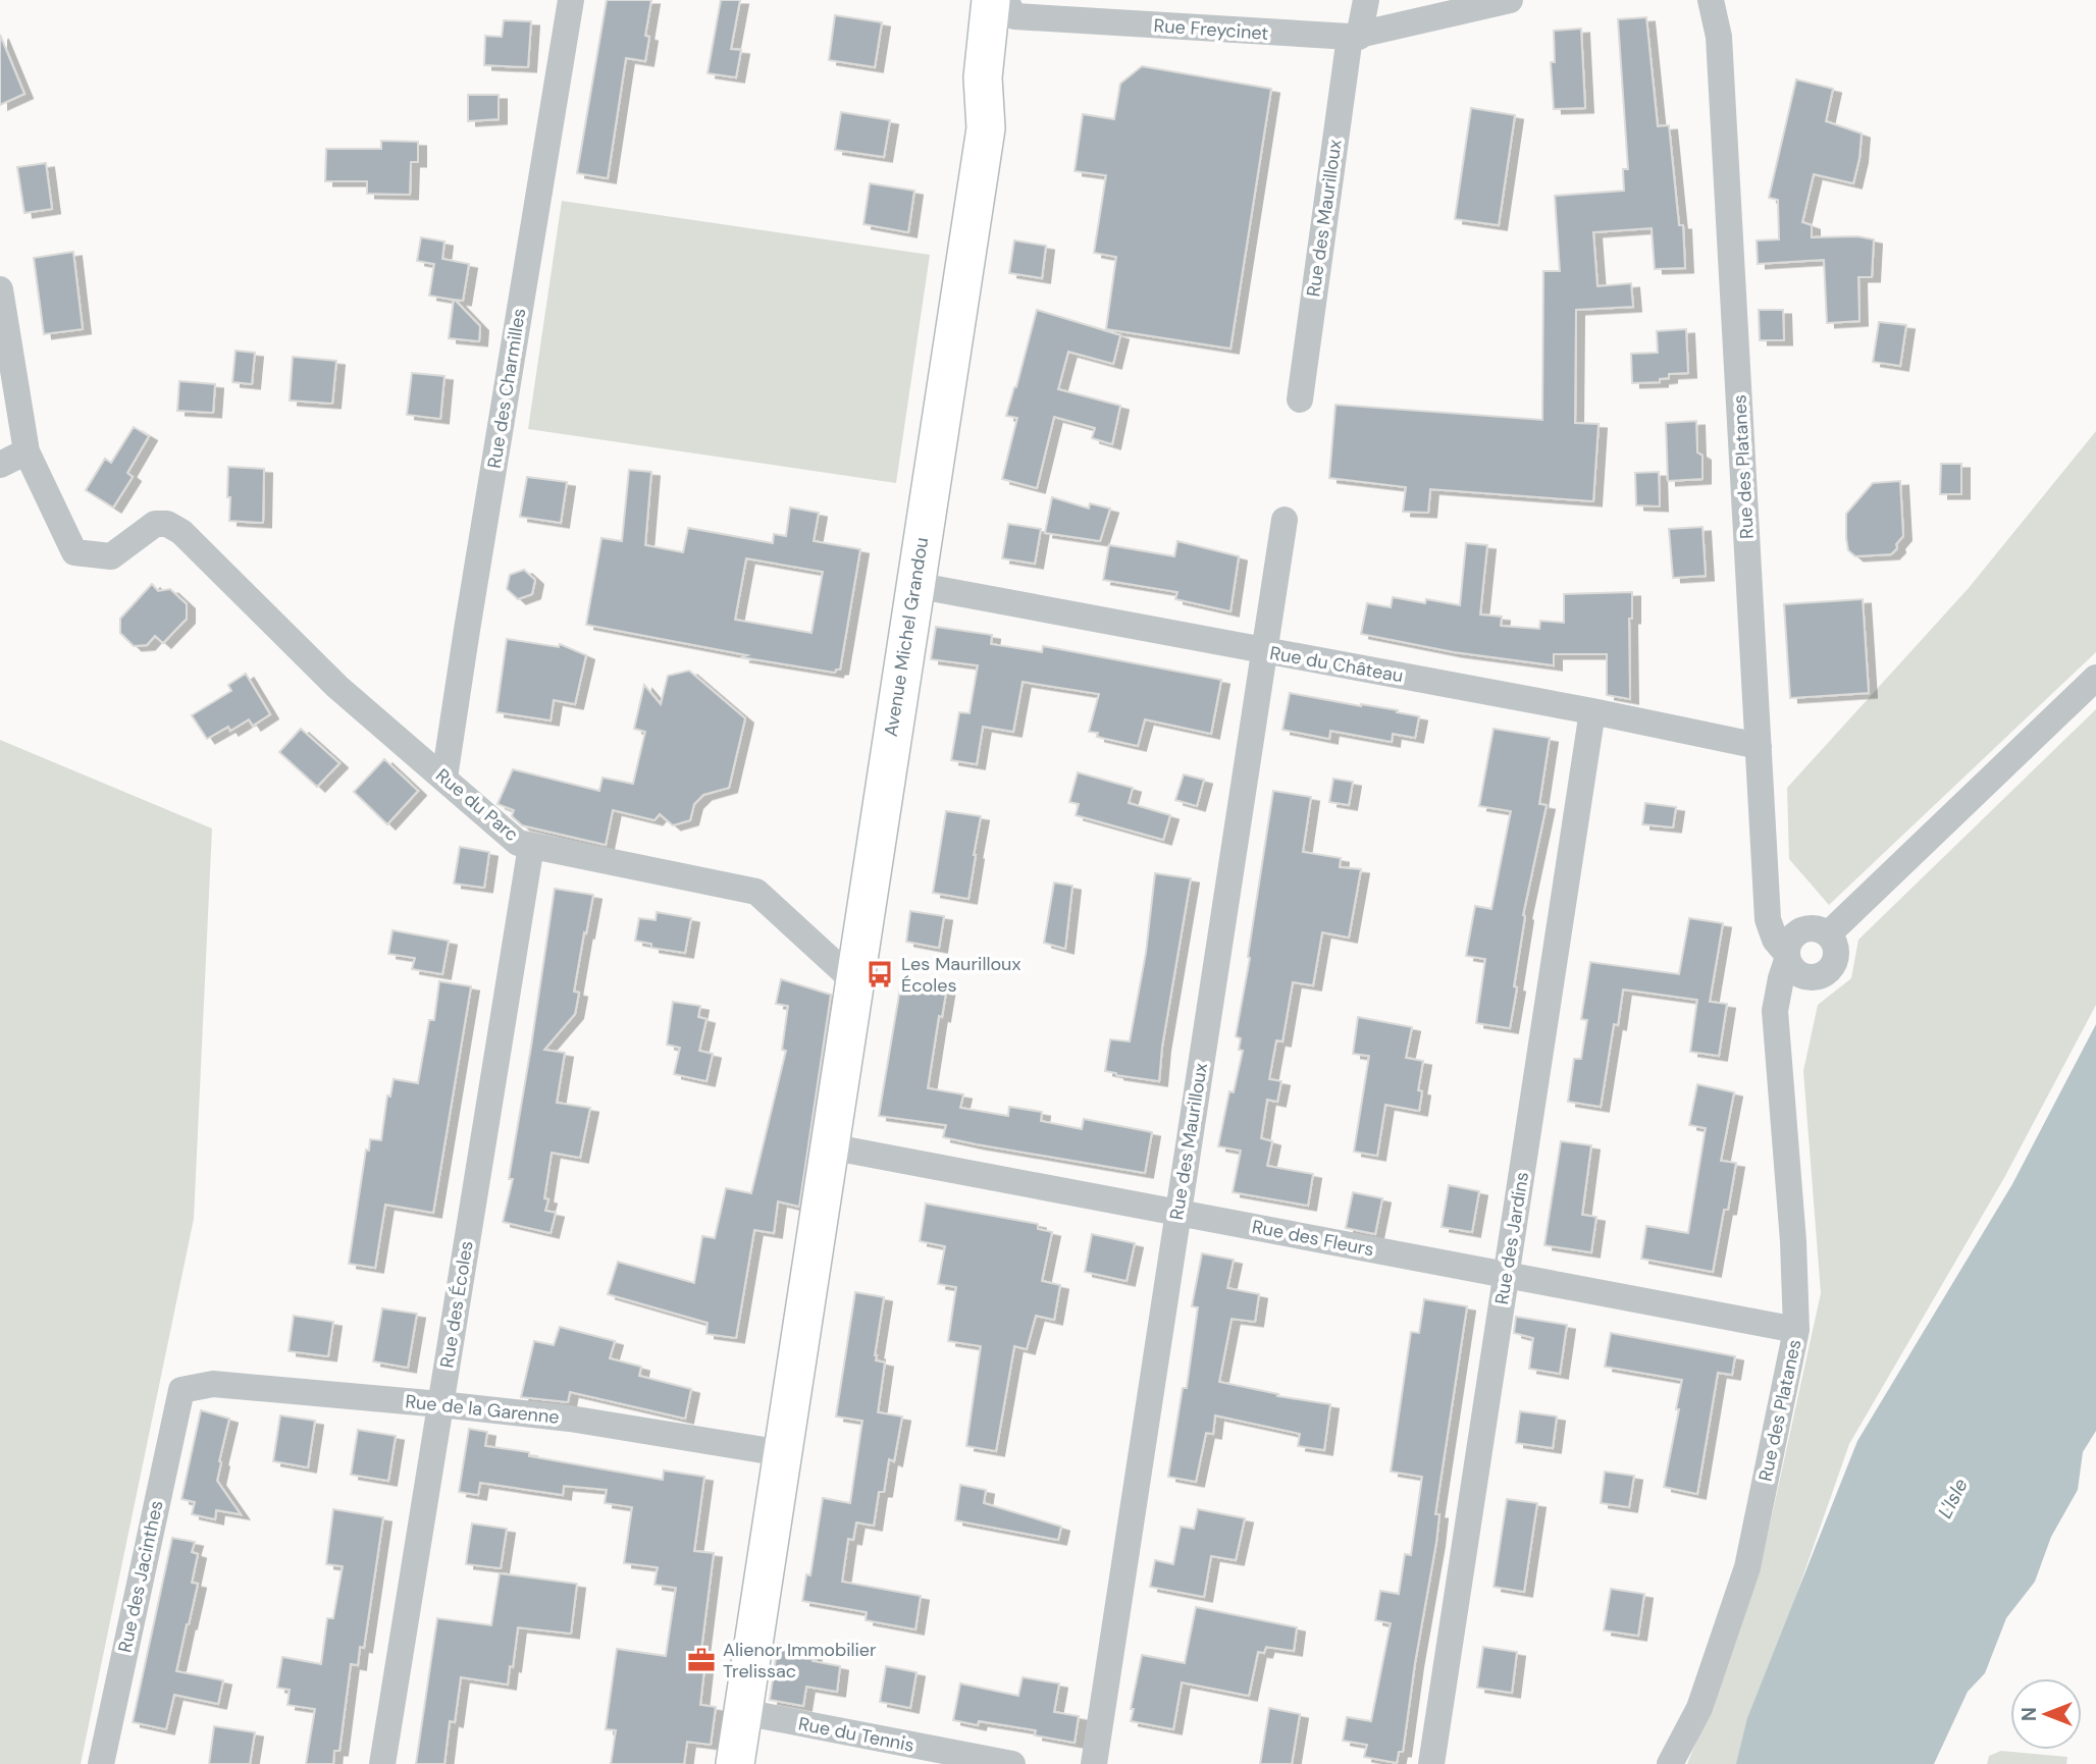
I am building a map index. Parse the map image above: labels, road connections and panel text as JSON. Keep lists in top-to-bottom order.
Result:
{
  "streets": {
    "main road": ["Avenue Michel Grandou"],
    "street": [
      "Rue Freycinet",
      "Rue des Maurilloux",
      "Rue des Charmilles",
      "Rue des Platanes",
      "Rue du Château",
      "Rue du Parc",
      "Rue des Fleurs",
      "Rue des Jardins",
      "Rue des Écoles",
      "Rue de la Garenne",
      "Rue des Jacinthes",
      "Rue du Tennis"
    ]
  },
  "crossings": [
    ["Rue Freycinet", "Rue des Maurilloux"],
    ["Rue Freycinet", "Avenue Michel Grandou"],
    ["Rue des Maurilloux", "Rue du Château"],
    ["Rue des Maurilloux", "Rue des Fleurs"],
    ["Rue des Charmilles", "Rue du Parc"],
    ["Rue des Platanes", "Rue du Château"],
    ["Rue des Platanes", "Rue des Fleurs"],
    ["Avenue Michel Grandou", "Rue du Château"],
    ["Avenue Michel Grandou", "Rue du Parc"],
    ["Avenue Michel Grandou", "Rue des Fleurs"],
    ["Avenue Michel Grandou", "Rue de la Garenne"],
    ["Avenue Michel Grandou", "Rue du Tennis"],
    ["Rue du Château", "Rue des Jardins"],
    ["Rue du Parc", "Rue des Écoles"],
    ["Rue des Fleurs", "Rue des Jardins"],
    ["Rue des Écoles", "Rue de la Garenne"],
    ["Rue de la Garenne", "Rue des Jacinthes"]
  ],
  "water": ["L'Isle"],
  "places": {
    "bus stop": ["Les Maurilloux Écoles"],
    "office": ["Alienor Immobilier Trelissac"]
  },
  "north": "left"
}
